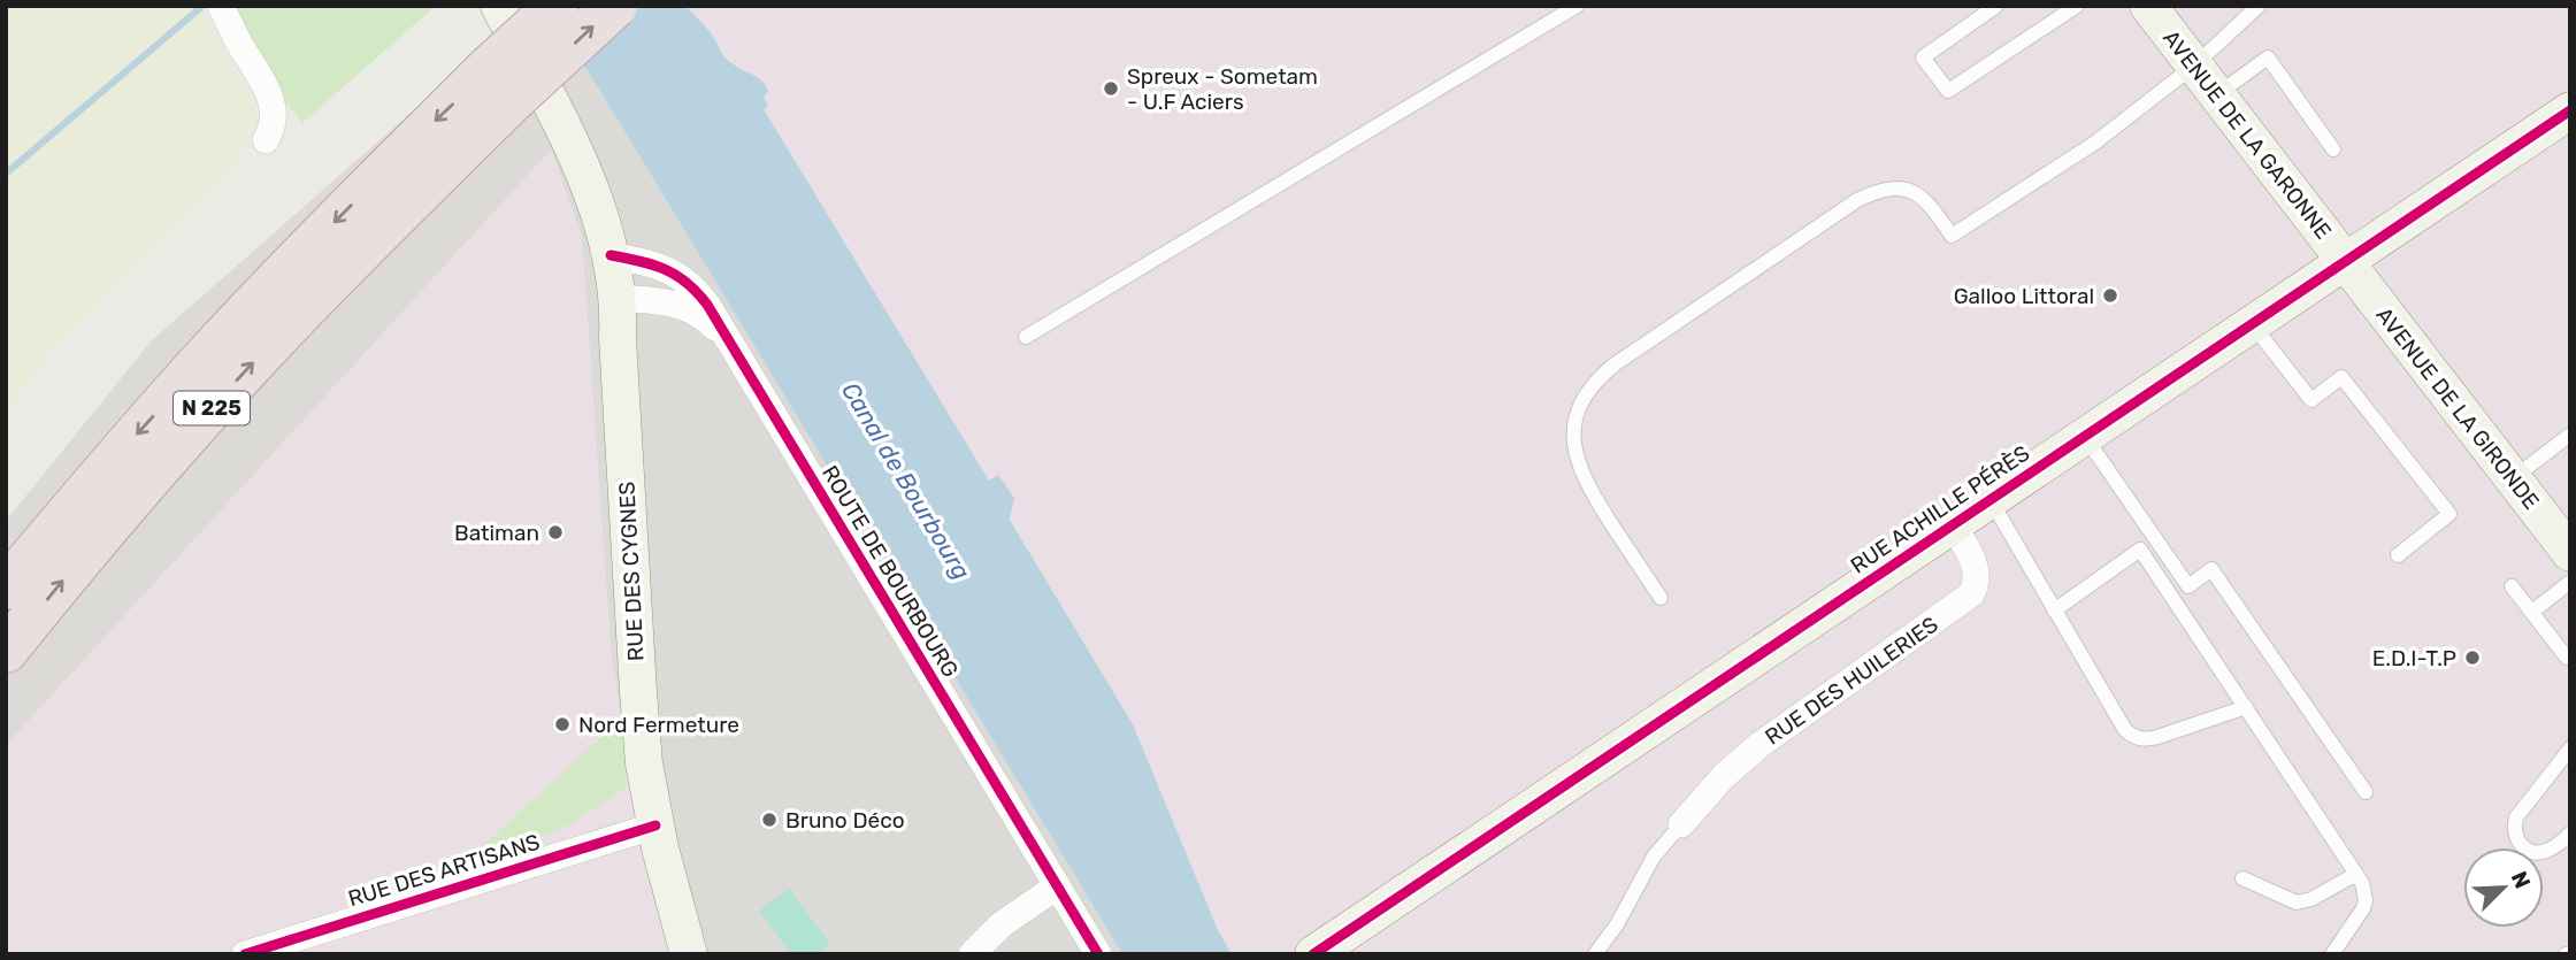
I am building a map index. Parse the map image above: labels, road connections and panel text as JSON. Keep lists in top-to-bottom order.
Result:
{
  "streets": {
    "highway": ["N 225"],
    "street": [
      "AVENUE DE LA GARONNE",
      "AVENUE DE LA GIRONDE",
      "RUE ACHILLE PÉRÈS",
      "RUE DES CYGNES",
      "ROUTE DE BOURBOURG",
      "RUE DES HUILERIES",
      "RUE DES ARTISANS"
    ]
  },
  "crossings": [
    ["AVENUE DE LA GARONNE", "AVENUE DE LA GIRONDE"],
    ["AVENUE DE LA GARONNE", "RUE ACHILLE PÉRÈS"],
    ["AVENUE DE LA GIRONDE", "RUE ACHILLE PÉRÈS"],
    ["RUE ACHILLE PÉRÈS", "RUE DES HUILERIES"],
    ["RUE DES CYGNES", "ROUTE DE BOURBOURG"],
    ["RUE DES CYGNES", "RUE DES ARTISANS"]
  ],
  "water": ["Canal de Bourbourg"],
  "places": [
    "Spreux - Sometam - U.F Aciers",
    "Galloo Littoral",
    "Batiman",
    "E.D.I-T.P",
    "Nord Fermeture",
    "Bruno Déco"
  ],
  "north": "top right"
}
